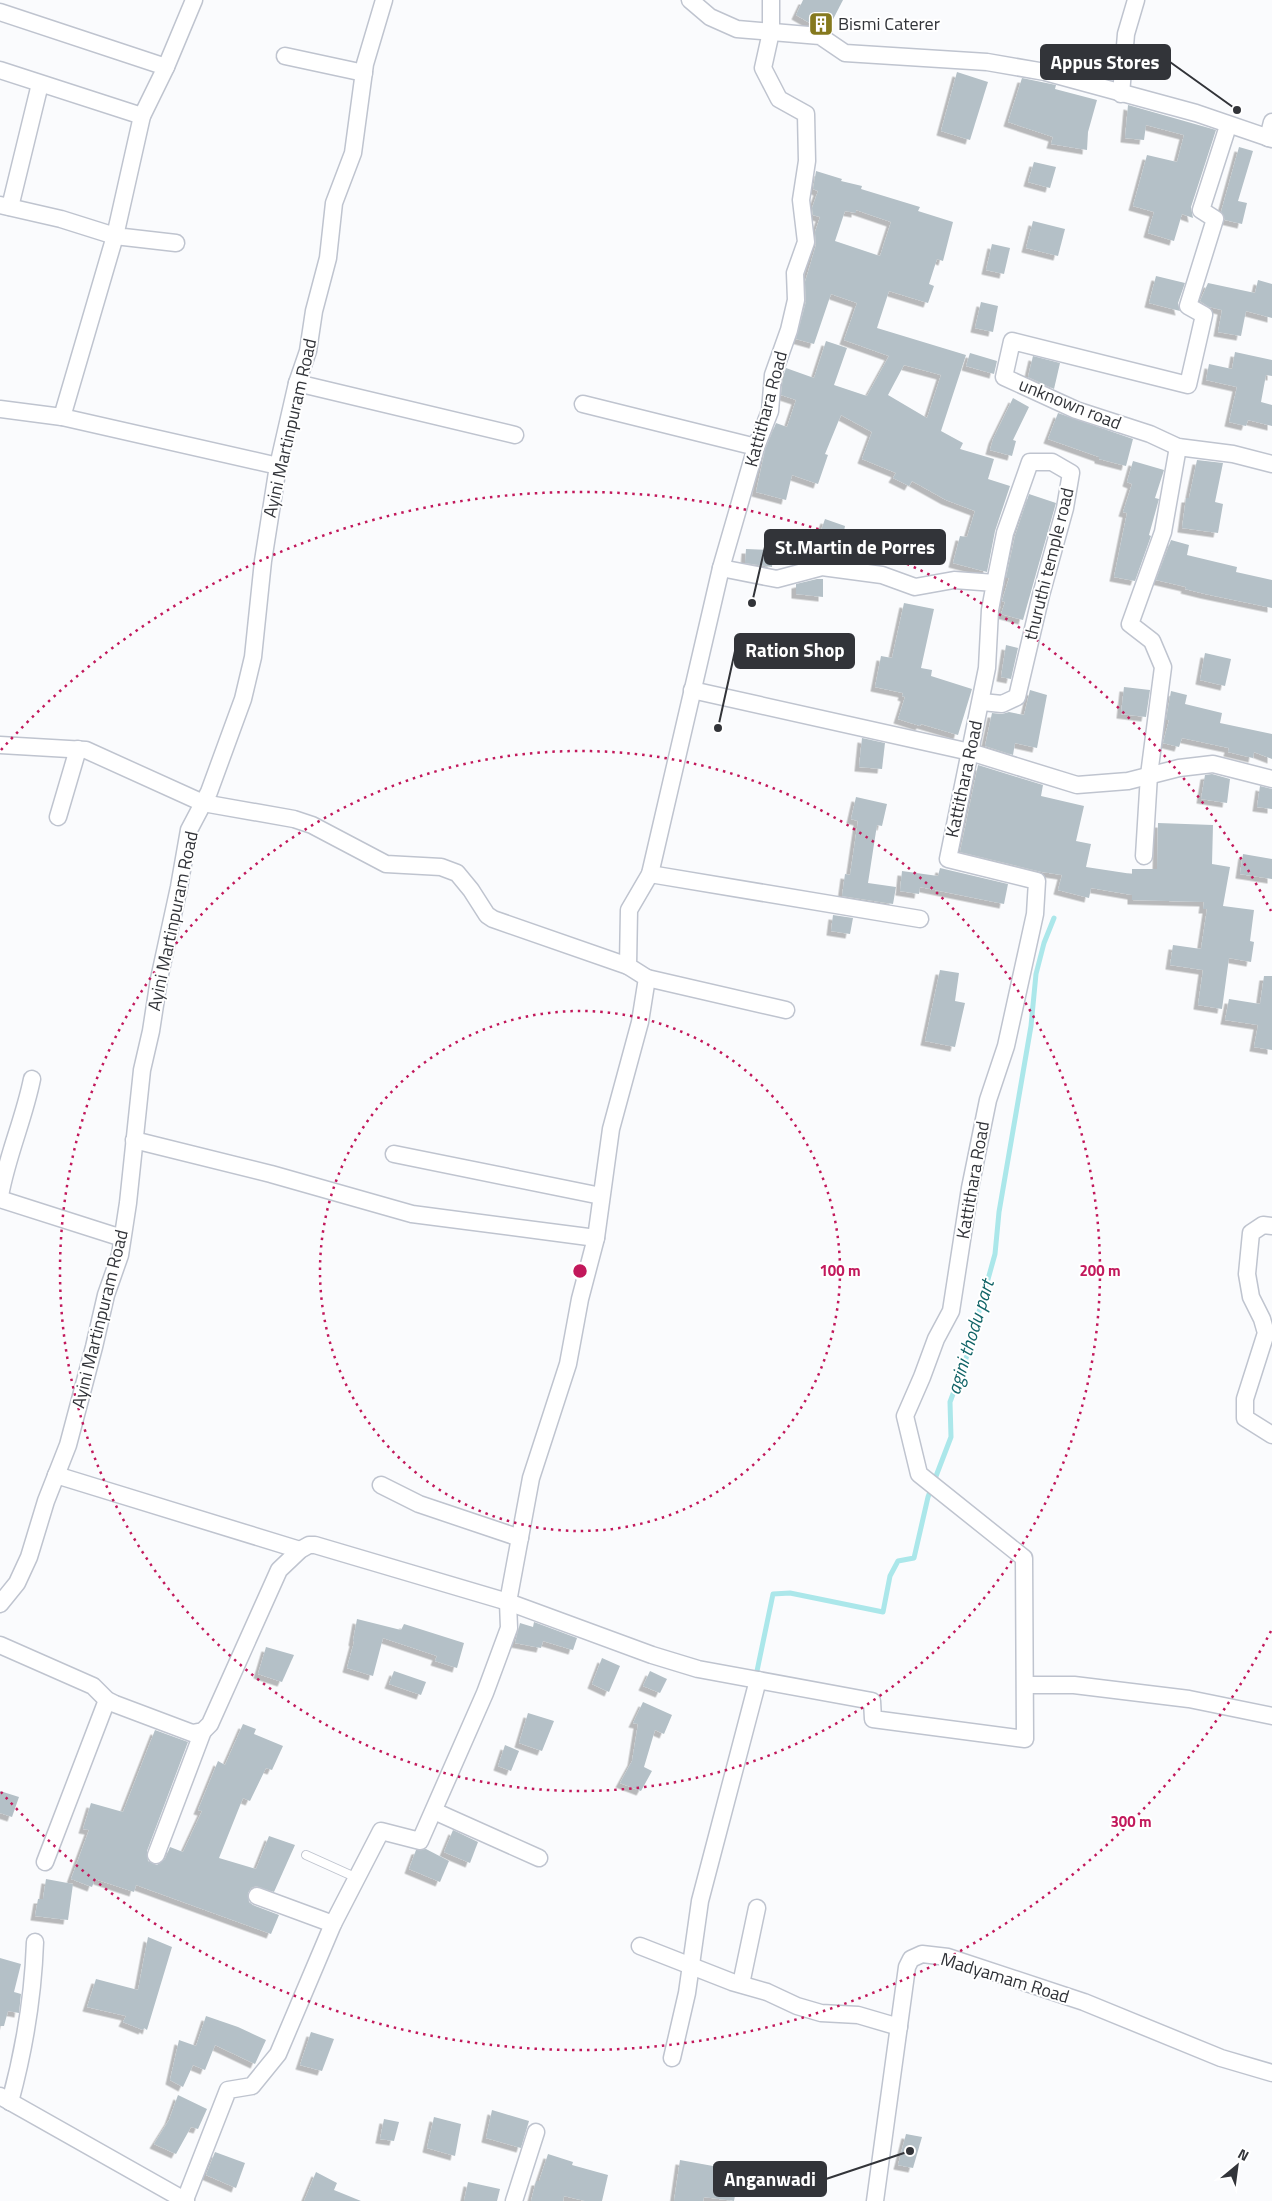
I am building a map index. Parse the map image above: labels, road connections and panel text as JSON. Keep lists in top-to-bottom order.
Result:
{
  "streets": {
    "street": [
      "unknown road",
      "Kattithara Road",
      "Ayini Martinpuram Road",
      "thuruthi temple road",
      "Madyamam Road"
    ]
  },
  "crossings": [
    ["Kattithara Road", "thuruthi temple road"]
  ],
  "water": ["agini thodu part"],
  "places": {
    "building": ["Bismi Caterer"],
    "other": [
      "Appus Stores",
      "St.Martin de Porres",
      "Ration Shop",
      "Anganwadi"
    ]
  },
  "north": "top right",
  "rings": ["100 m", "200 m", "300 m"]
}
